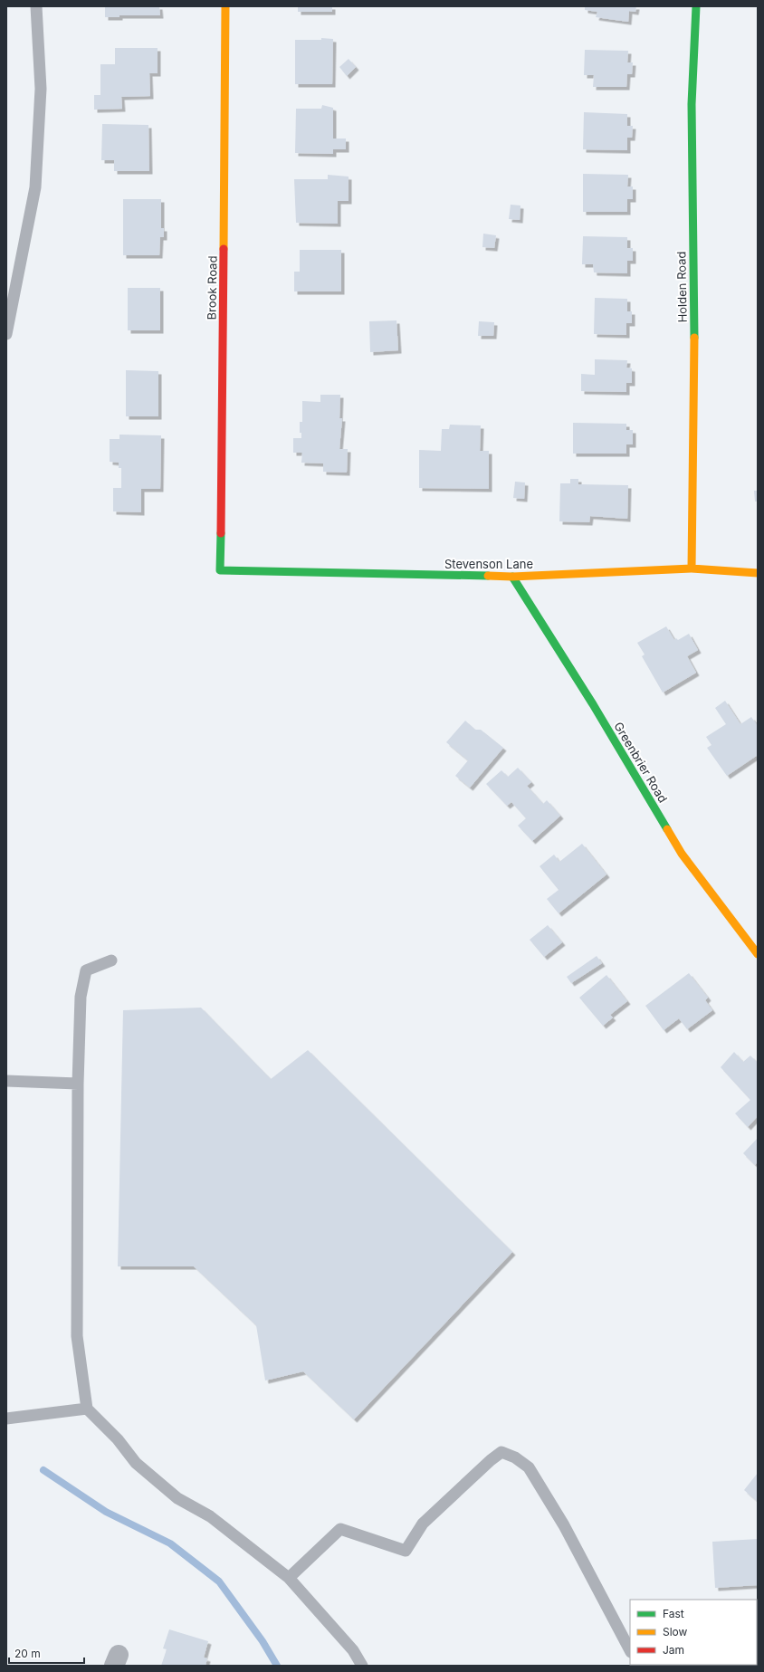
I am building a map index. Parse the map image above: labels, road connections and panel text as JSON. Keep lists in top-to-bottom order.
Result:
{
  "streets": {
    "street": [
      "Holden Road",
      "Brook Road",
      "Stevenson Lane",
      "Greenbrier Road"
    ]
  },
  "crossings": [
    ["Holden Road", "Stevenson Lane"],
    ["Brook Road", "Stevenson Lane"],
    ["Stevenson Lane", "Greenbrier Road"]
  ],
  "legend": ["Fast", "Slow", "Jam"],
  "scale_bar": "20 m"
}
